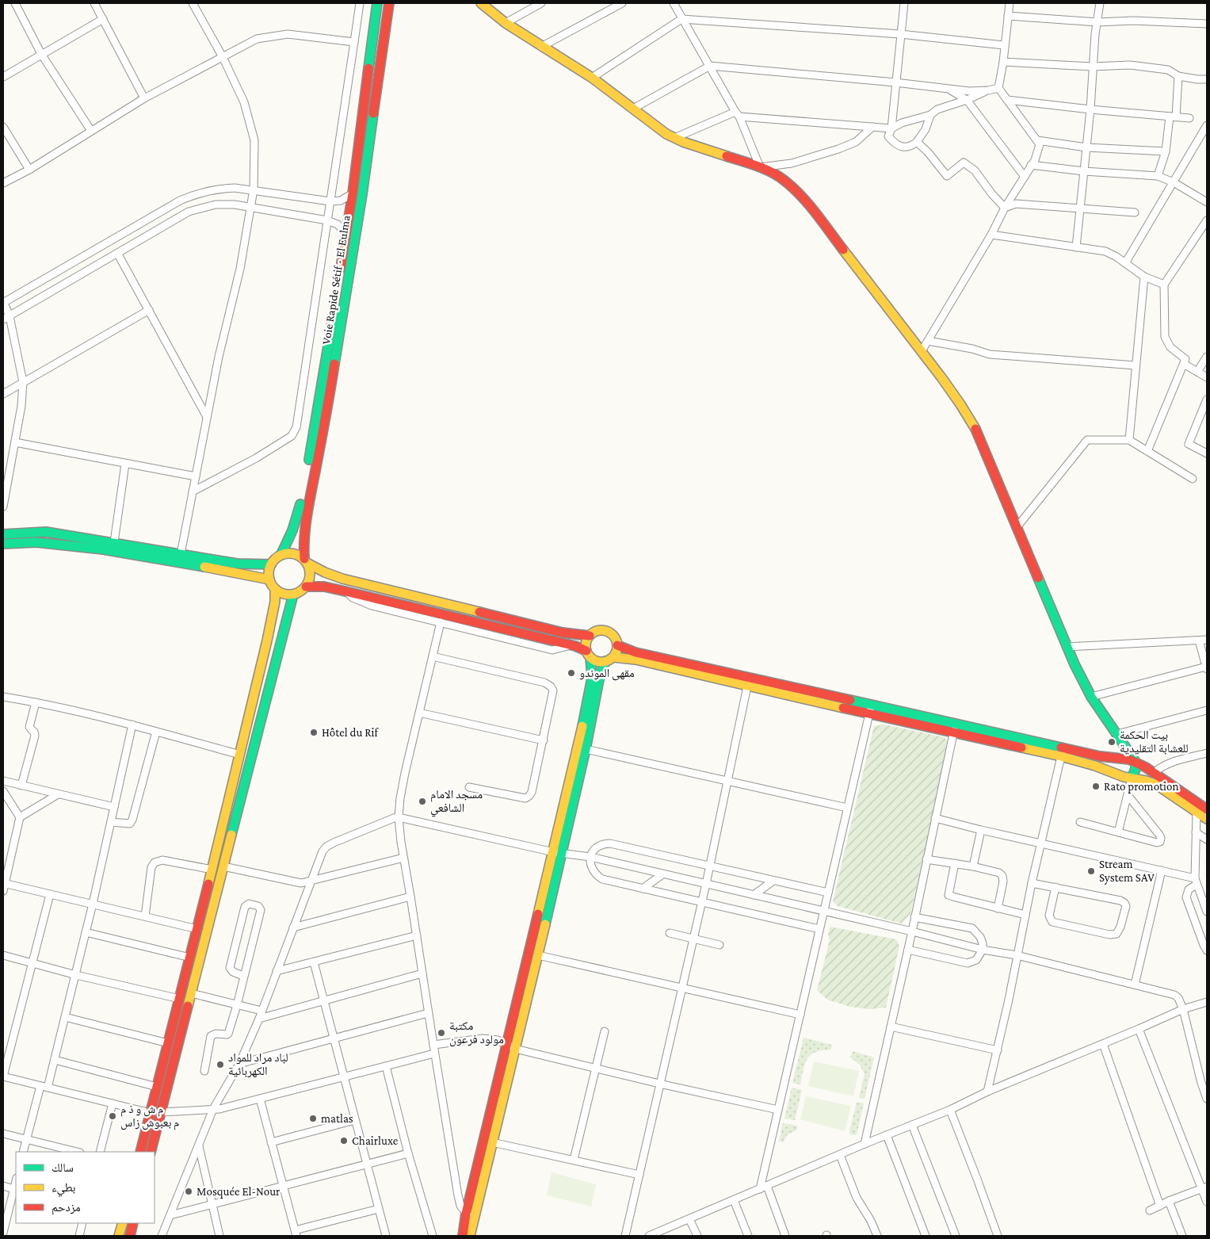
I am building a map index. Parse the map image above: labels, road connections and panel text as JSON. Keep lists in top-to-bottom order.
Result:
{
  "streets": {
    "main road": ["Voie Rapide Sétif - El Eulma"]
  },
  "places": [
    "مقهى الموندو",
    "Hôtel du Rif",
    "بيت الحكمة للعشابة التقليدية",
    "Rato promotion",
    "مسجد الامام الشافعي",
    "Stream System SAV",
    "مكتبة مولود فرعون",
    "لباد مراد للمواد الكهربائية",
    "م ش و ذ م م بعبوش زاس",
    "matlas",
    "Chairluxe",
    "Mosquée El-Nour"
  ],
  "legend": ["سالك", "بطيء", "مزدحم"]
}
